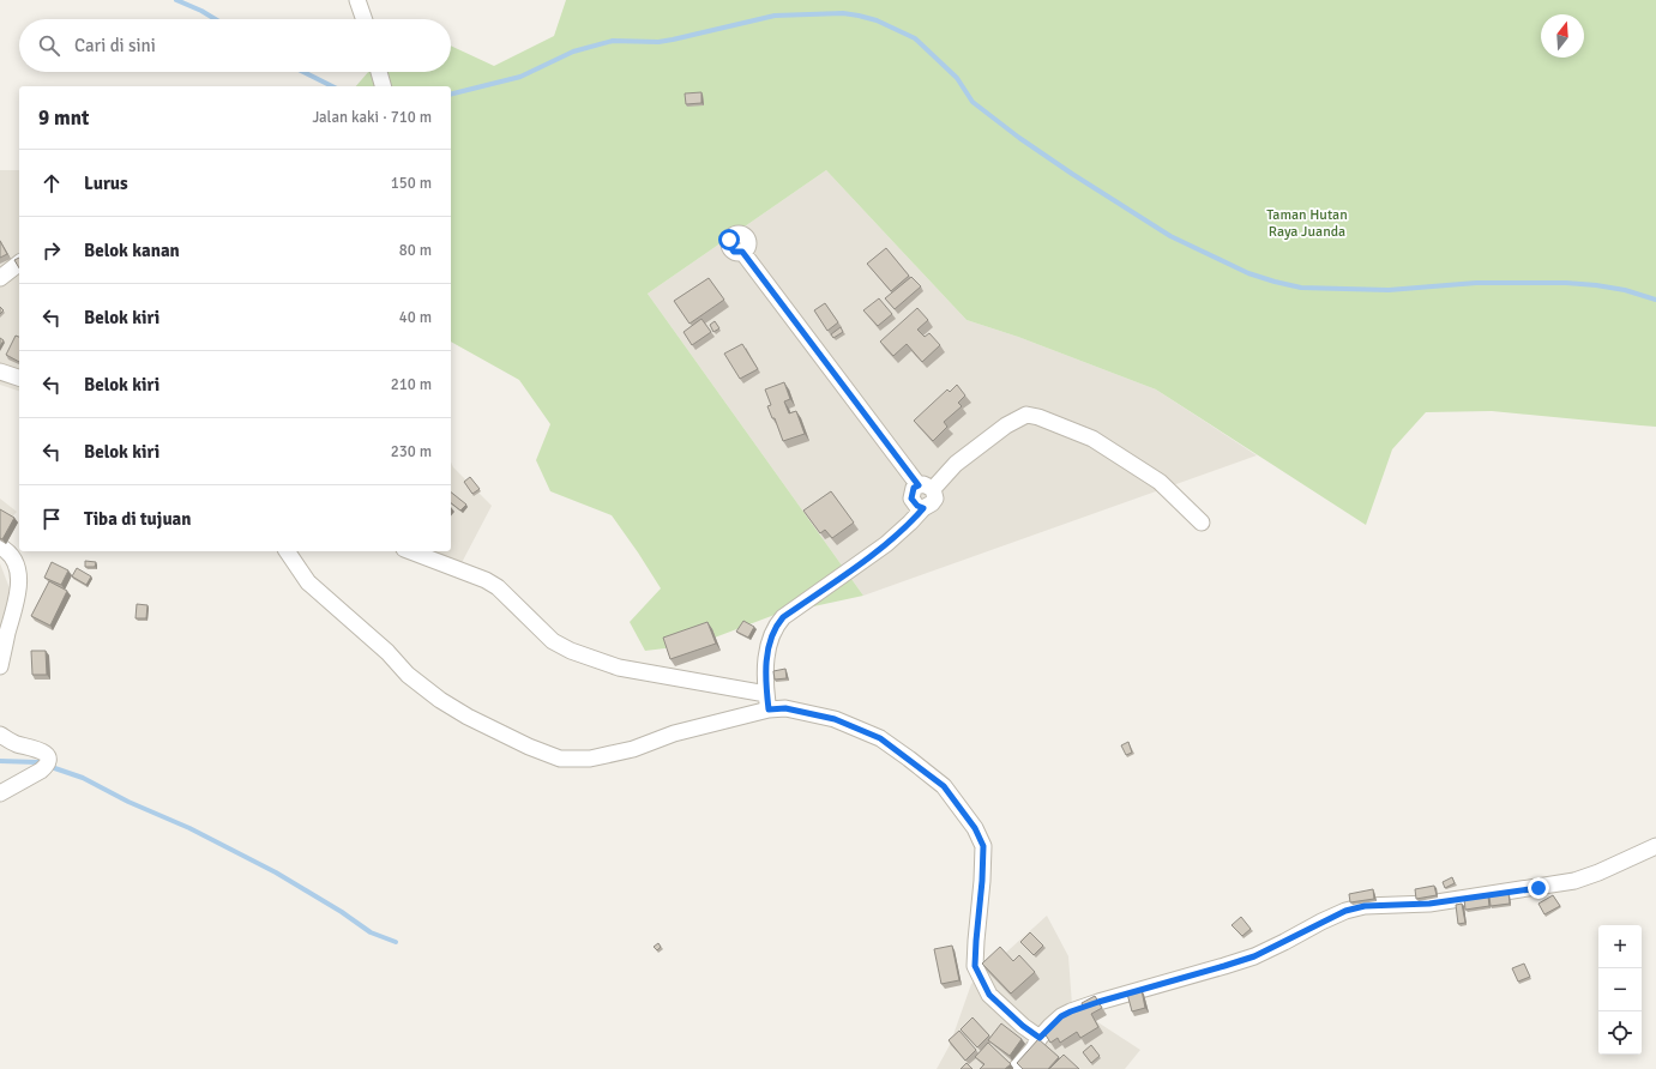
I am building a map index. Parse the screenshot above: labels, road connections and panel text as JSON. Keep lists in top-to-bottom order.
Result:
{
  "parks": ["Taman Hutan Raya Juanda"],
  "north": "top",
  "page": {
    "search": "Cari di sini",
    "heading": ["9 mnt", "Jalan kaki · 710 m"],
    "list": [
      ["Lurus", "150 m"],
      ["Belok kanan", "80 m"],
      ["Belok kiri", "40 m"],
      ["Belok kiri", "210 m"],
      ["Belok kiri", "230 m"],
      "Tiba di tujuan"
    ],
    "map_buttons": ["+", "−"]
  }
}
